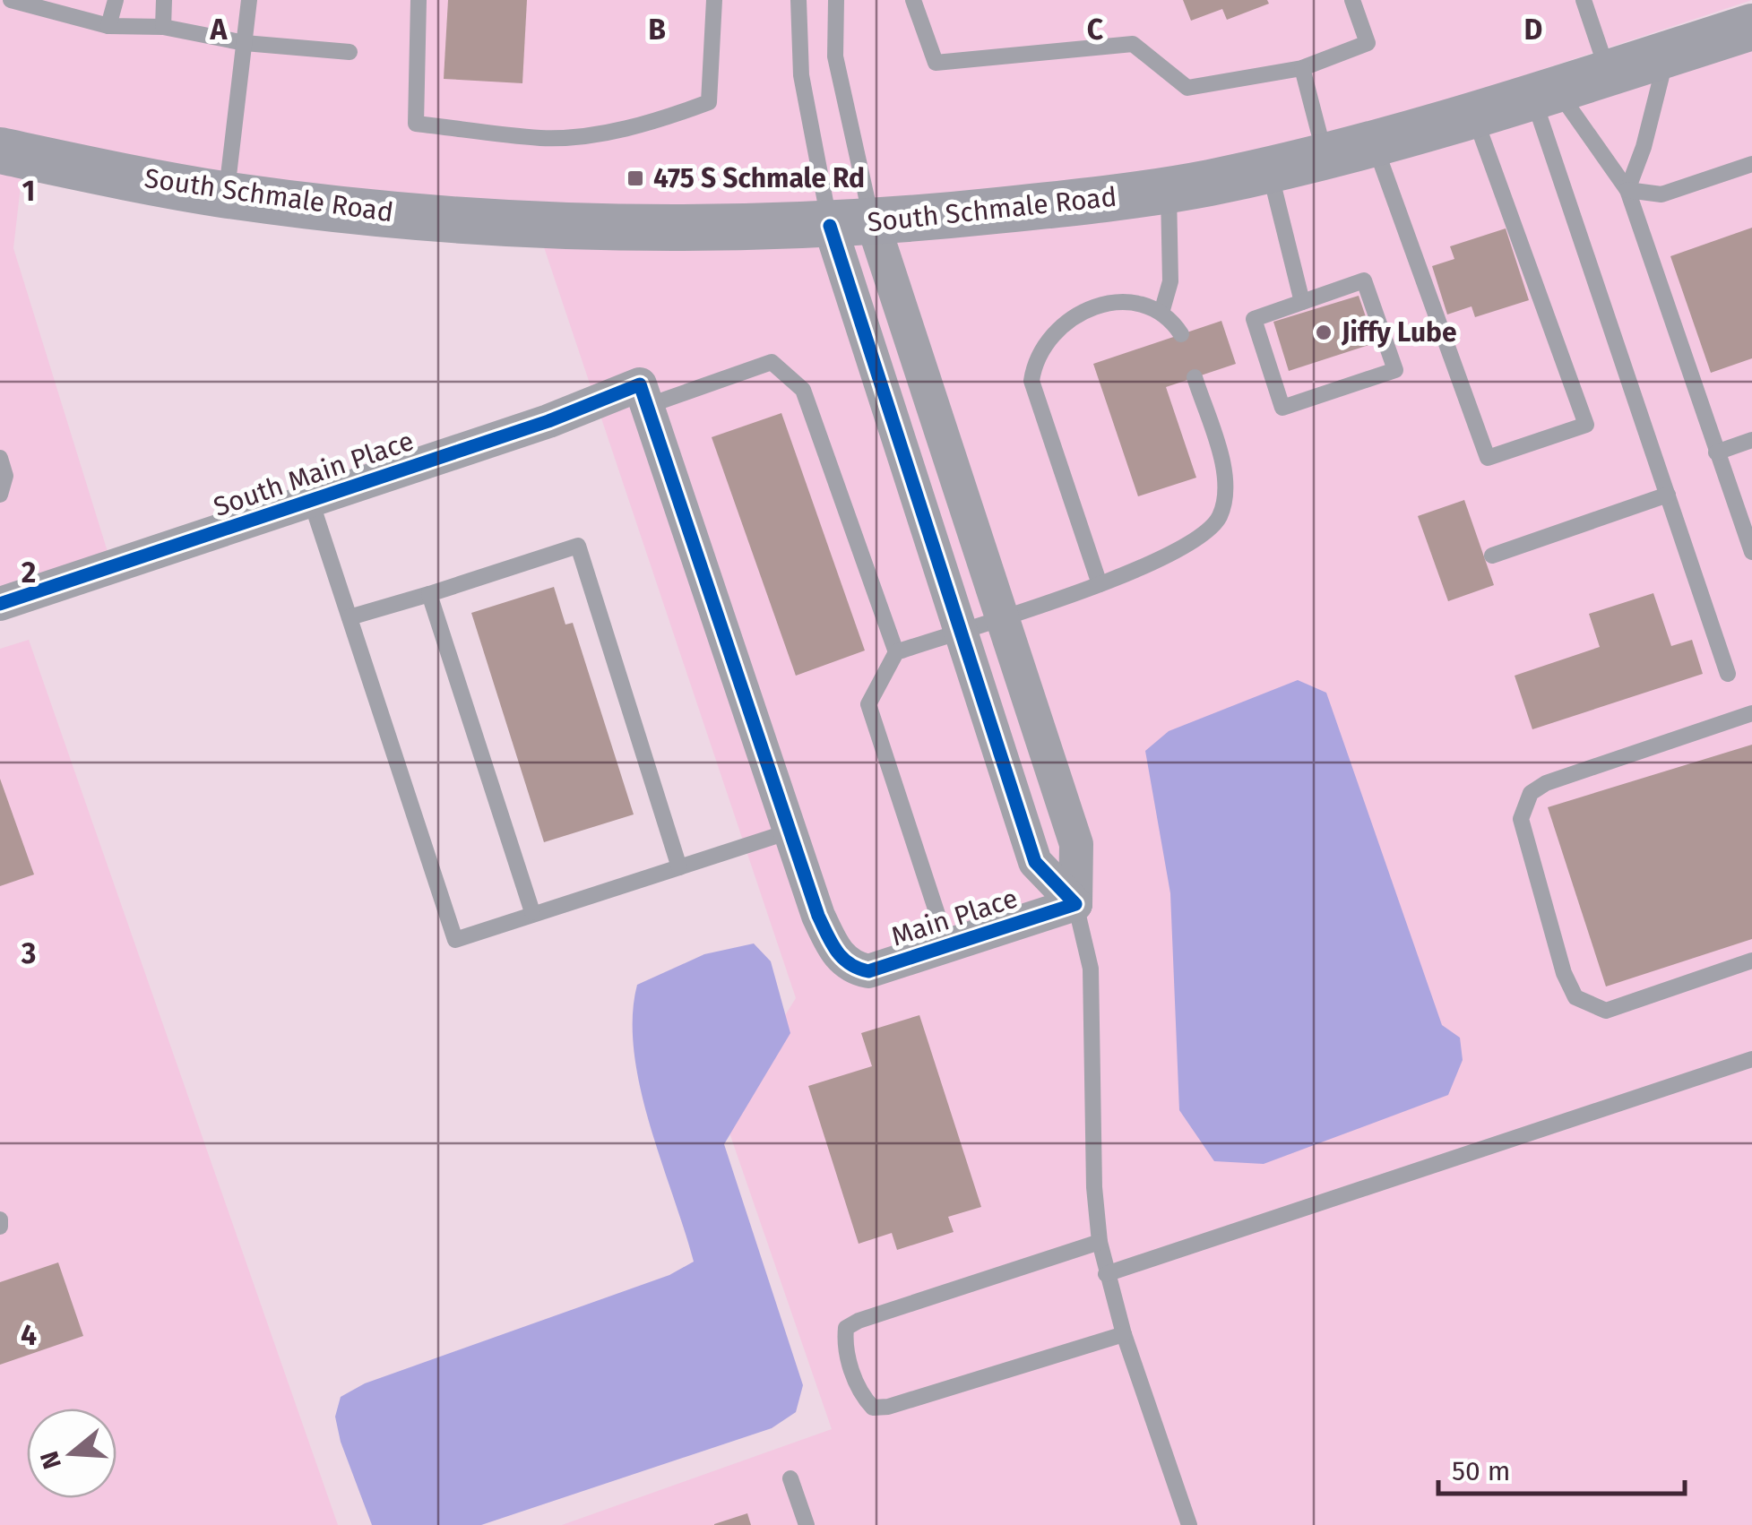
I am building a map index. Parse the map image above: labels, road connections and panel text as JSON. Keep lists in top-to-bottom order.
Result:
{
  "streets": {
    "main road": ["South Schmale Road"],
    "street": ["South Main Place", "Main Place"]
  },
  "crossings": [
    ["South Schmale Road", "Main Place"],
    ["South Main Place", "Main Place"]
  ],
  "places": {
    "transit": ["475 S Schmale Rd"],
    "other": ["Jiffy Lube"]
  },
  "scale_bar": "50 m",
  "north": "left",
  "grid": {
    "columns": [
      "A",
      "B",
      "C",
      "D"
    ],
    "rows": [
      "1",
      "2",
      "3",
      "4"
    ]
  }
}
